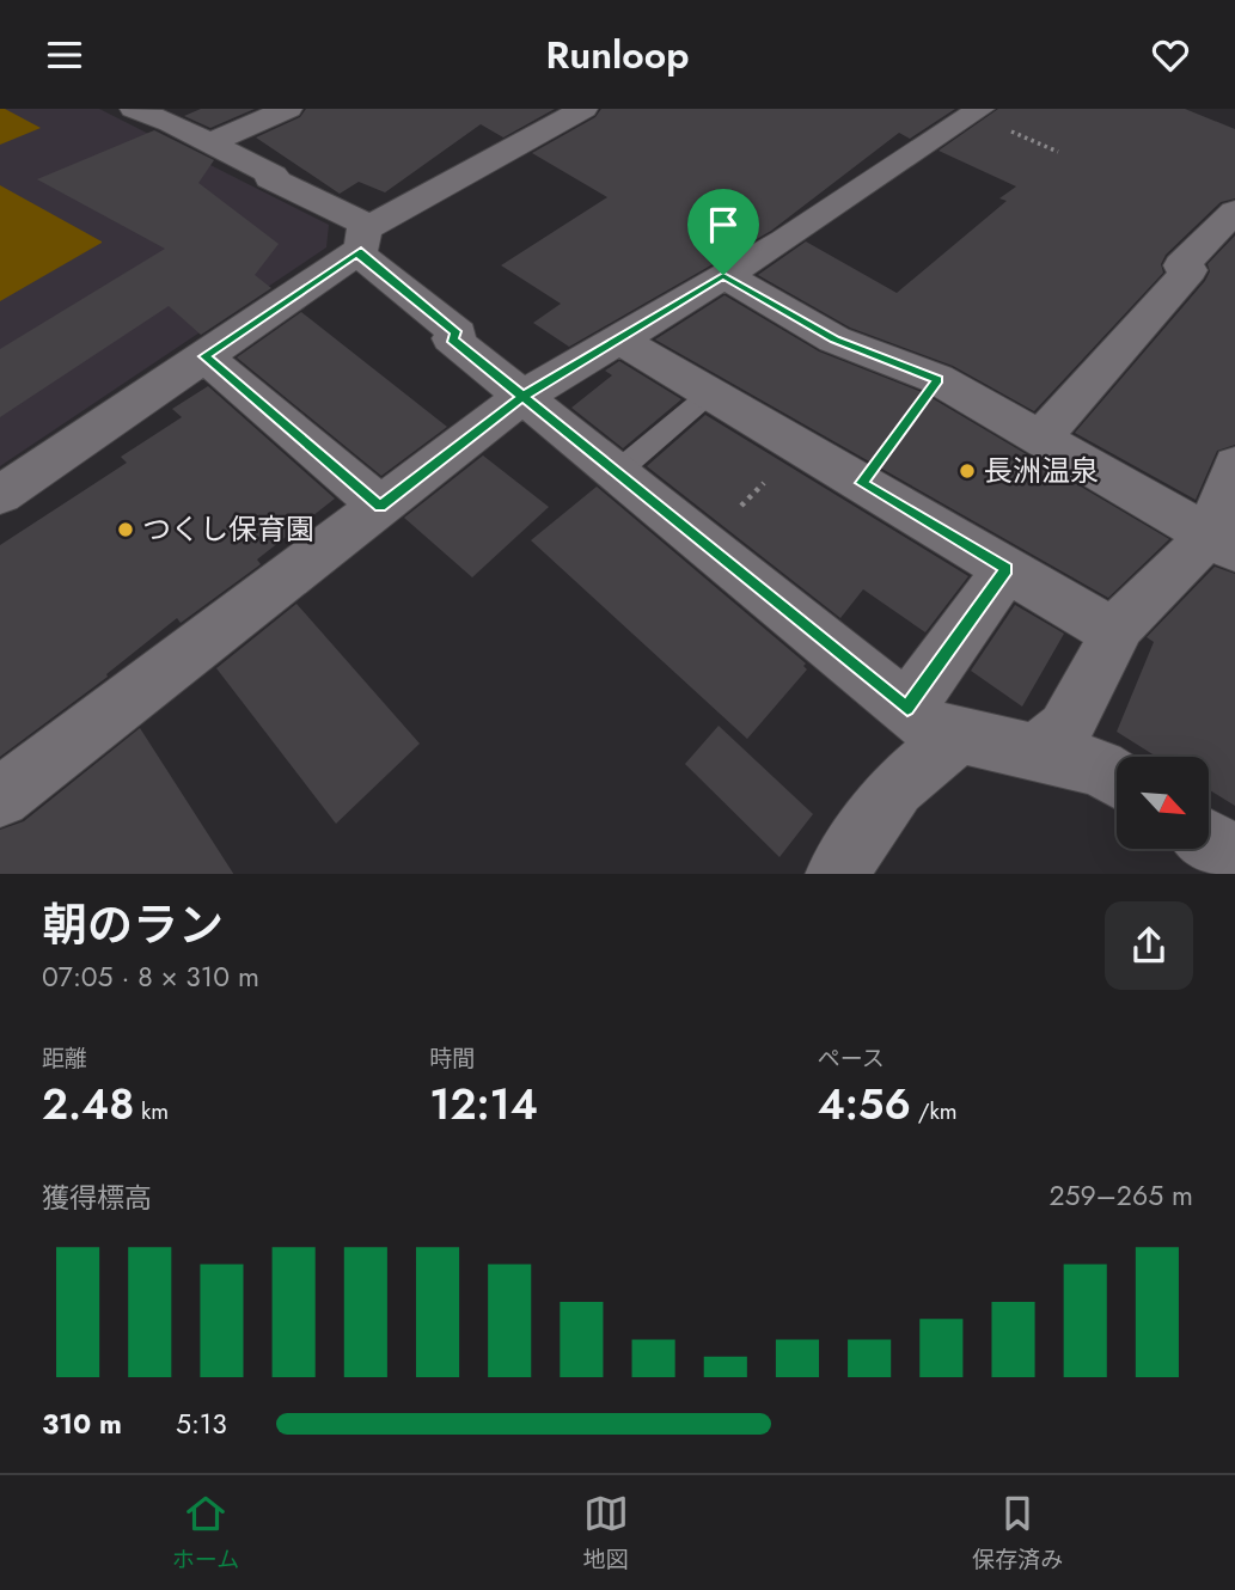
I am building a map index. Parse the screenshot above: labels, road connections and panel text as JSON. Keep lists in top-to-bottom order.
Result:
{
  "places": ["長洲温泉", "つくし保育園"],
  "north": "bottom right",
  "page": {
    "header": "Runloop",
    "heading": ["朝のラン", "07:05 · 8 × 310 m"],
    "stats": [
      ["距離", "2.48 km"],
      ["時間", "12:14"],
      ["ペース", "4:56 /km"]
    ],
    "chart": ["獲得標高", "259–265 m"],
    "list": [
      {
        "name": "310 m",
        "note": "5:13"
      }
    ],
    "tabs": ["ホーム", "地図", "保存済み"]
  }
}
